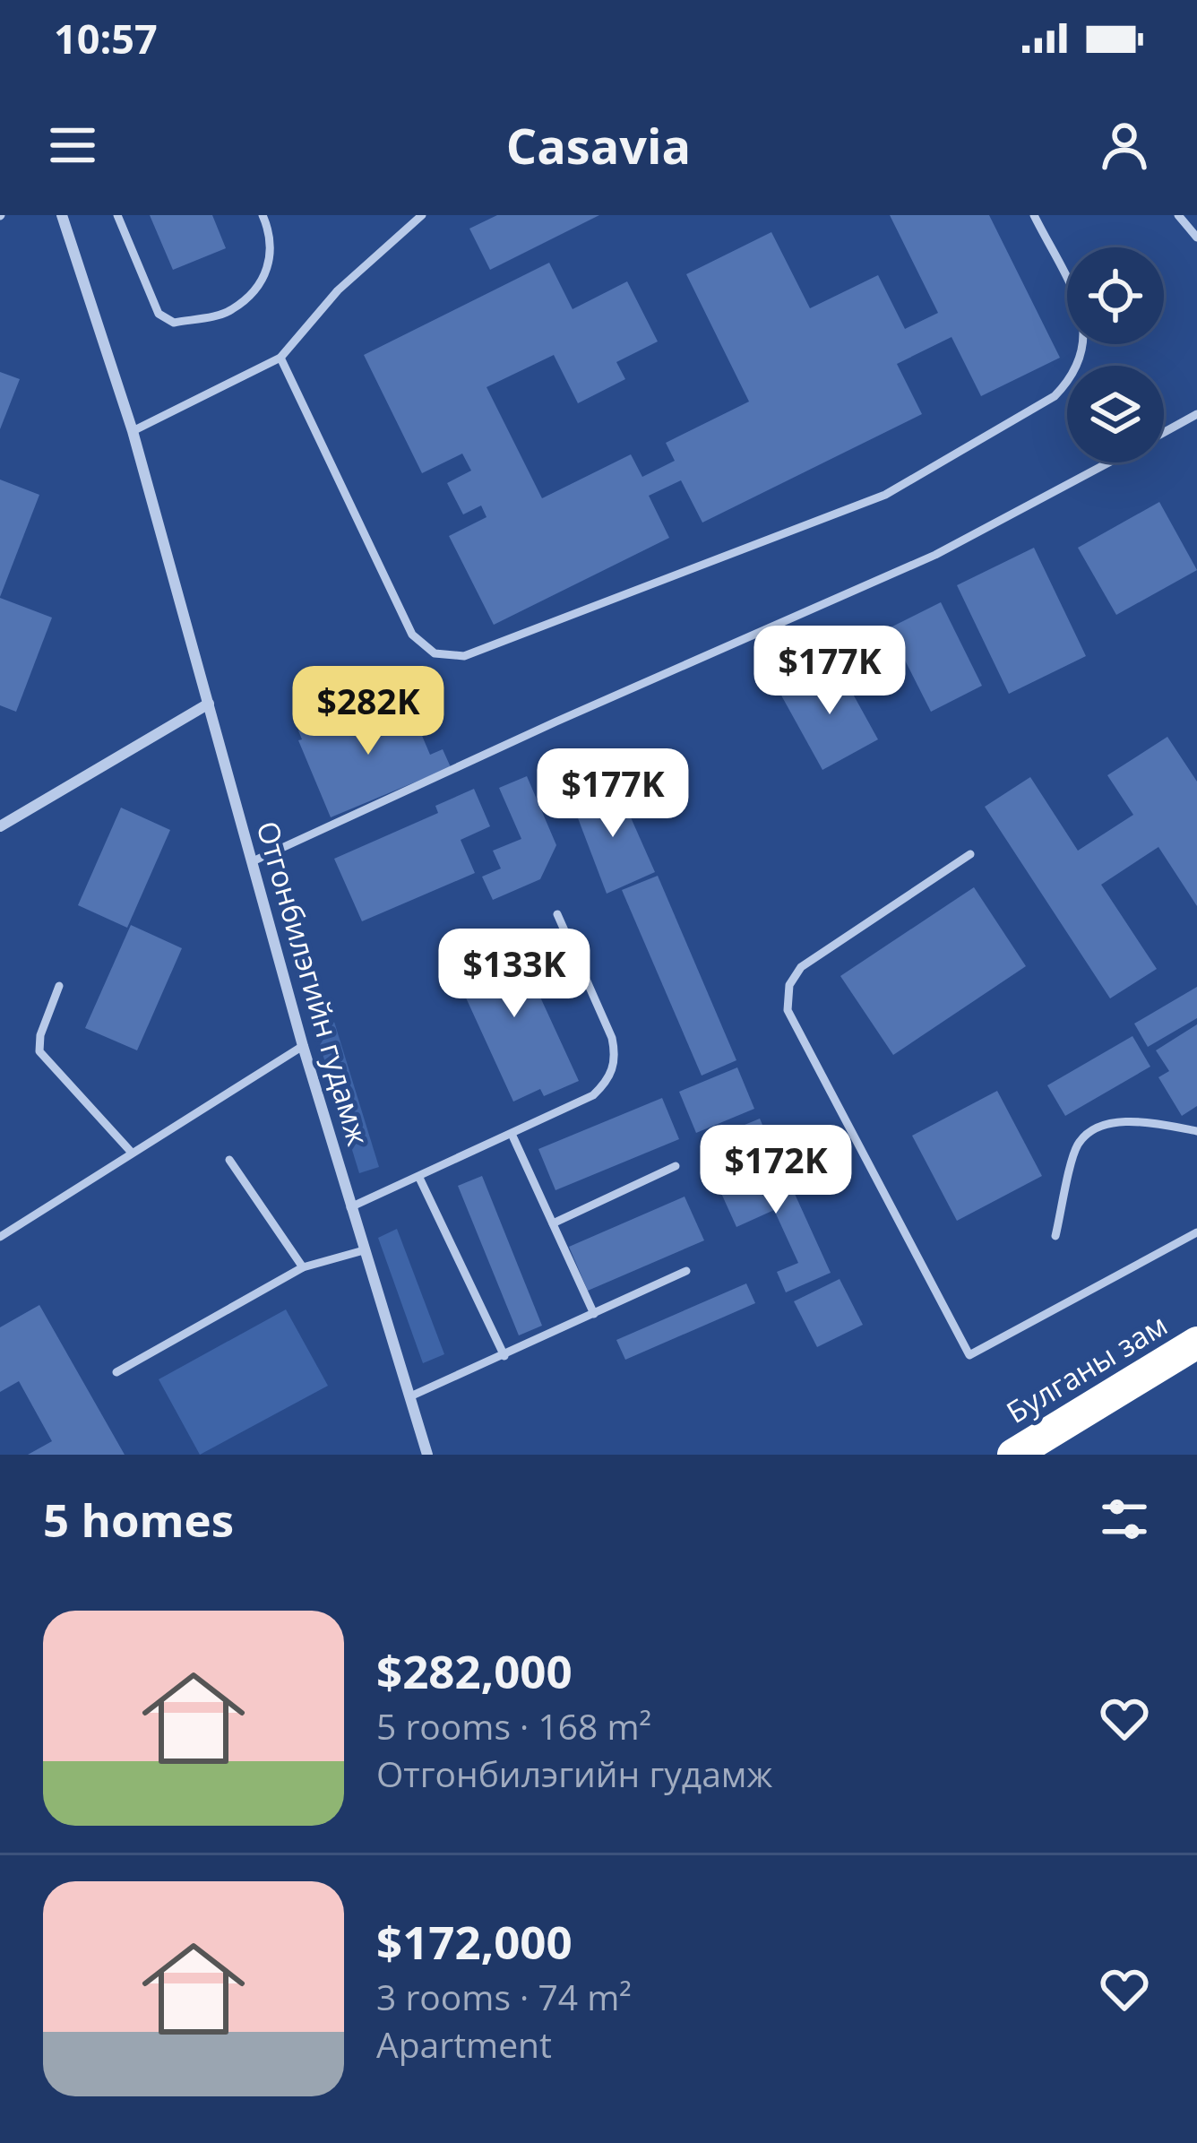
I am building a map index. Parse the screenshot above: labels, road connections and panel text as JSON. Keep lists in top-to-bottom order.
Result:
{
  "streets": {
    "highway": ["Булганы зам"],
    "street": ["Отгонбилэгийн гудамж"]
  },
  "page": {
    "status": "10:57",
    "header": "Casavia",
    "price": [
      "$177K",
      "$282K",
      "$177K",
      "$133K",
      "$172K"
    ],
    "heading": "5 homes",
    "list": [
      {
        "name": "$282,000",
        "note": "5 rooms · 168 m² · Отгонбилэгийн гудамж"
      },
      {
        "name": "$172,000",
        "note": "3 rooms · 74 m² · Apartment"
      }
    ]
  }
}
